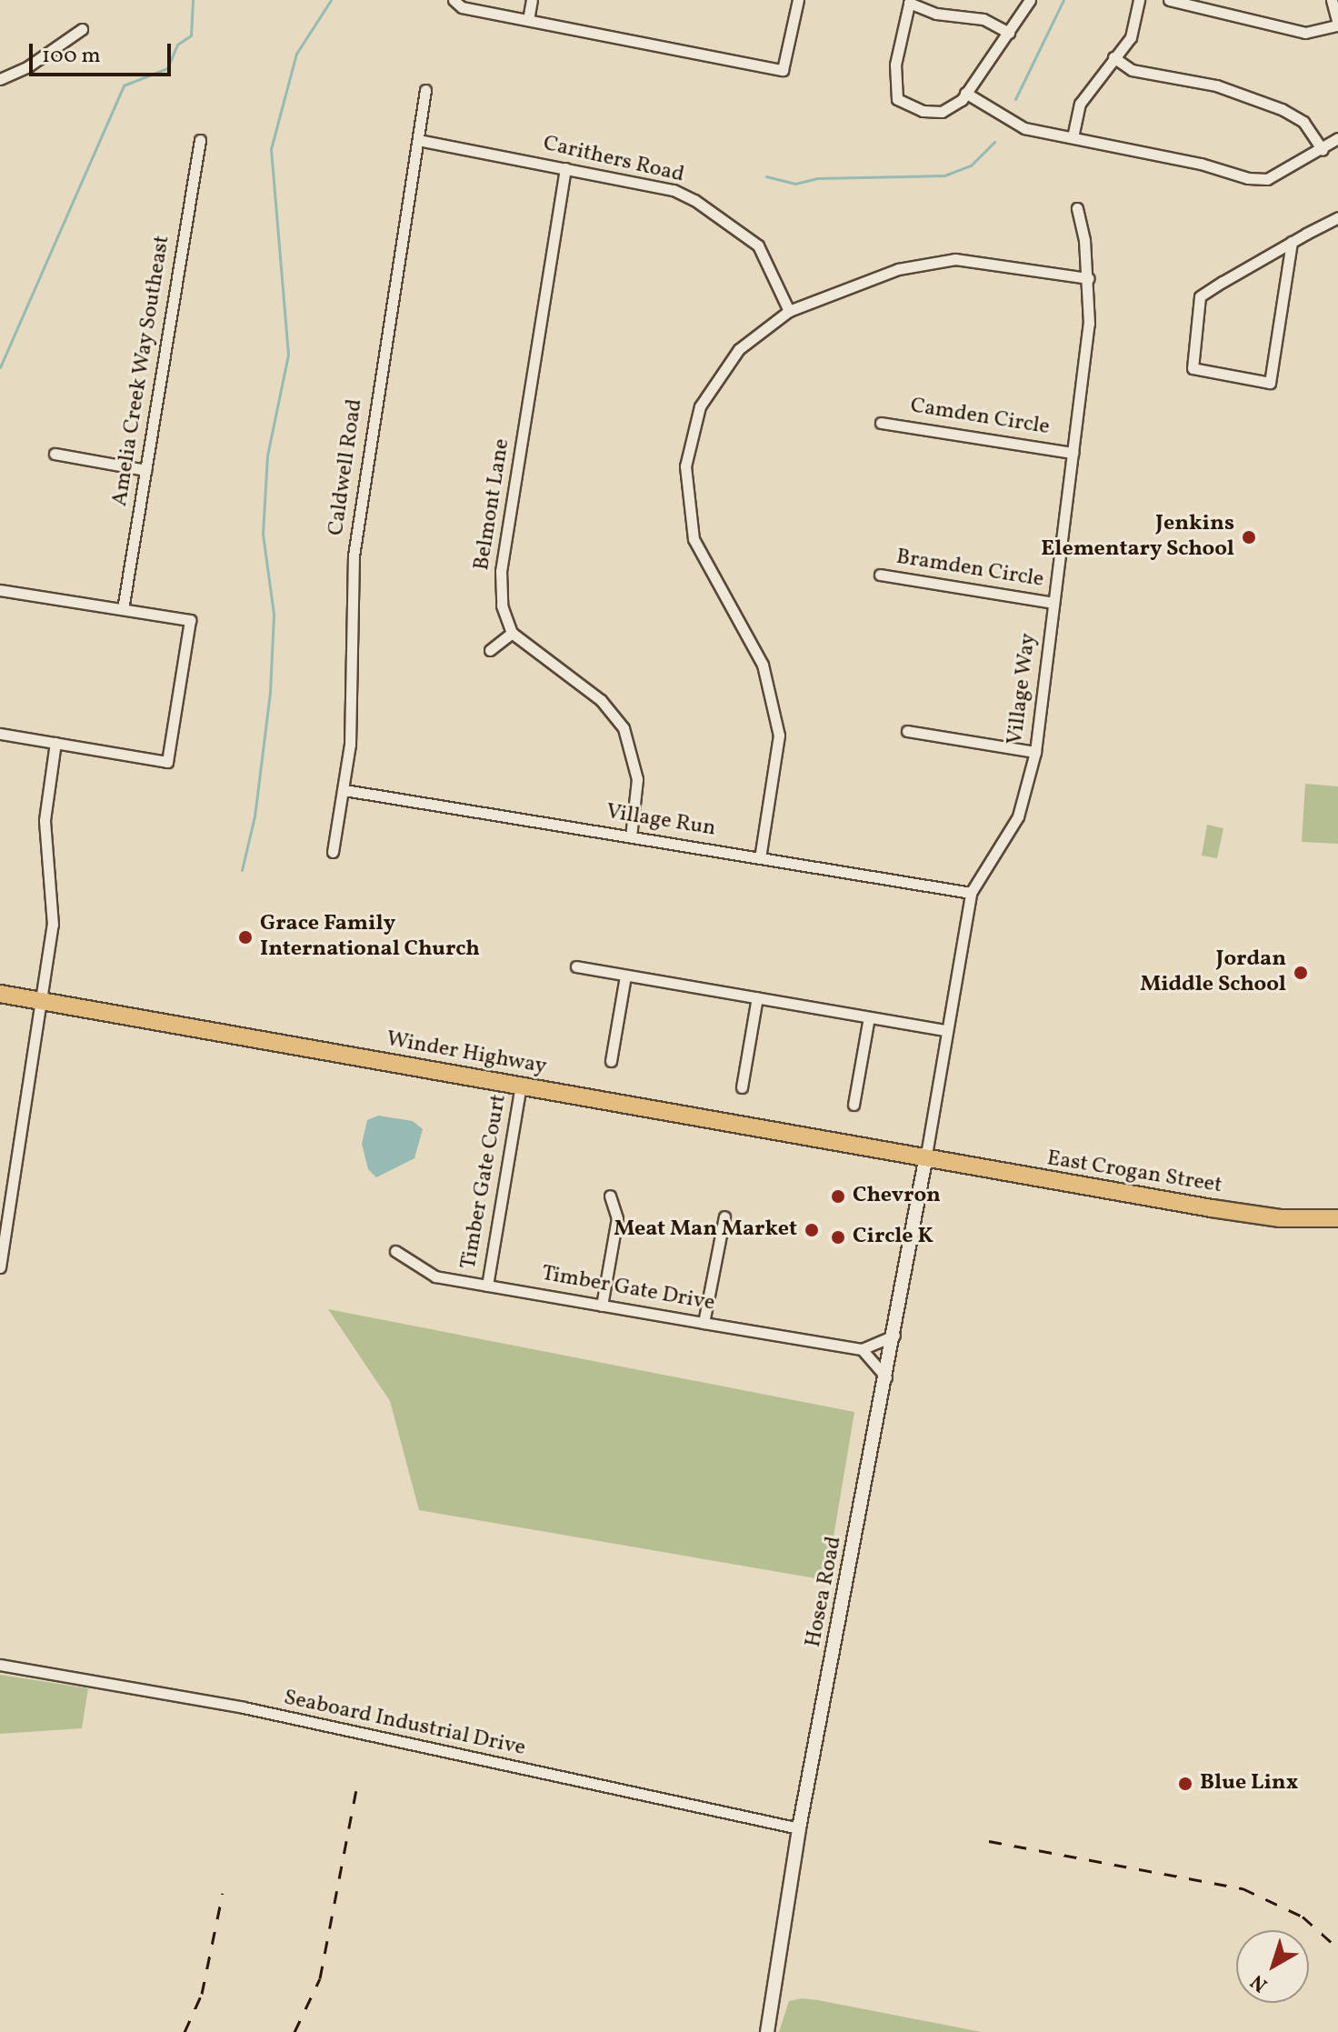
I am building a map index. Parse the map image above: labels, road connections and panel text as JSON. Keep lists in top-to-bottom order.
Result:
{
  "streets": {
    "main road": ["Winder Highway", "East Crogan Street"],
    "street": [
      "Carithers Road",
      "Amelia Creek Way Southeast",
      "Camden Circle",
      "Caldwell Road",
      "Belmont Lane",
      "Bramden Circle",
      "Village Way",
      "Village Run",
      "Timber Gate Court",
      "Timber Gate Drive",
      "Hosea Road",
      "Seaboard Industrial Drive"
    ]
  },
  "crossings": [
    ["Carithers Road", "Caldwell Road"],
    ["Carithers Road", "Belmont Lane"],
    ["Camden Circle", "Village Way"],
    ["Caldwell Road", "Village Run"],
    ["Bramden Circle", "Village Way"],
    ["Village Way", "Village Run"],
    ["Village Way", "Winder Highway"],
    ["Village Way", "East Crogan Street"],
    ["Village Way", "Hosea Road"],
    ["Winder Highway", "East Crogan Street"],
    ["Winder Highway", "Timber Gate Court"],
    ["Winder Highway", "Hosea Road"],
    ["East Crogan Street", "Hosea Road"],
    ["Timber Gate Court", "Timber Gate Drive"],
    ["Hosea Road", "Seaboard Industrial Drive"]
  ],
  "places": [
    "Jenkins Elementary School",
    "Grace Family International Church",
    "Jordan Middle School",
    "Chevron",
    "Meat Man Market",
    "Circle K",
    "Blue Linx"
  ],
  "scale_bar": "100 m",
  "north": "bottom left"
}
